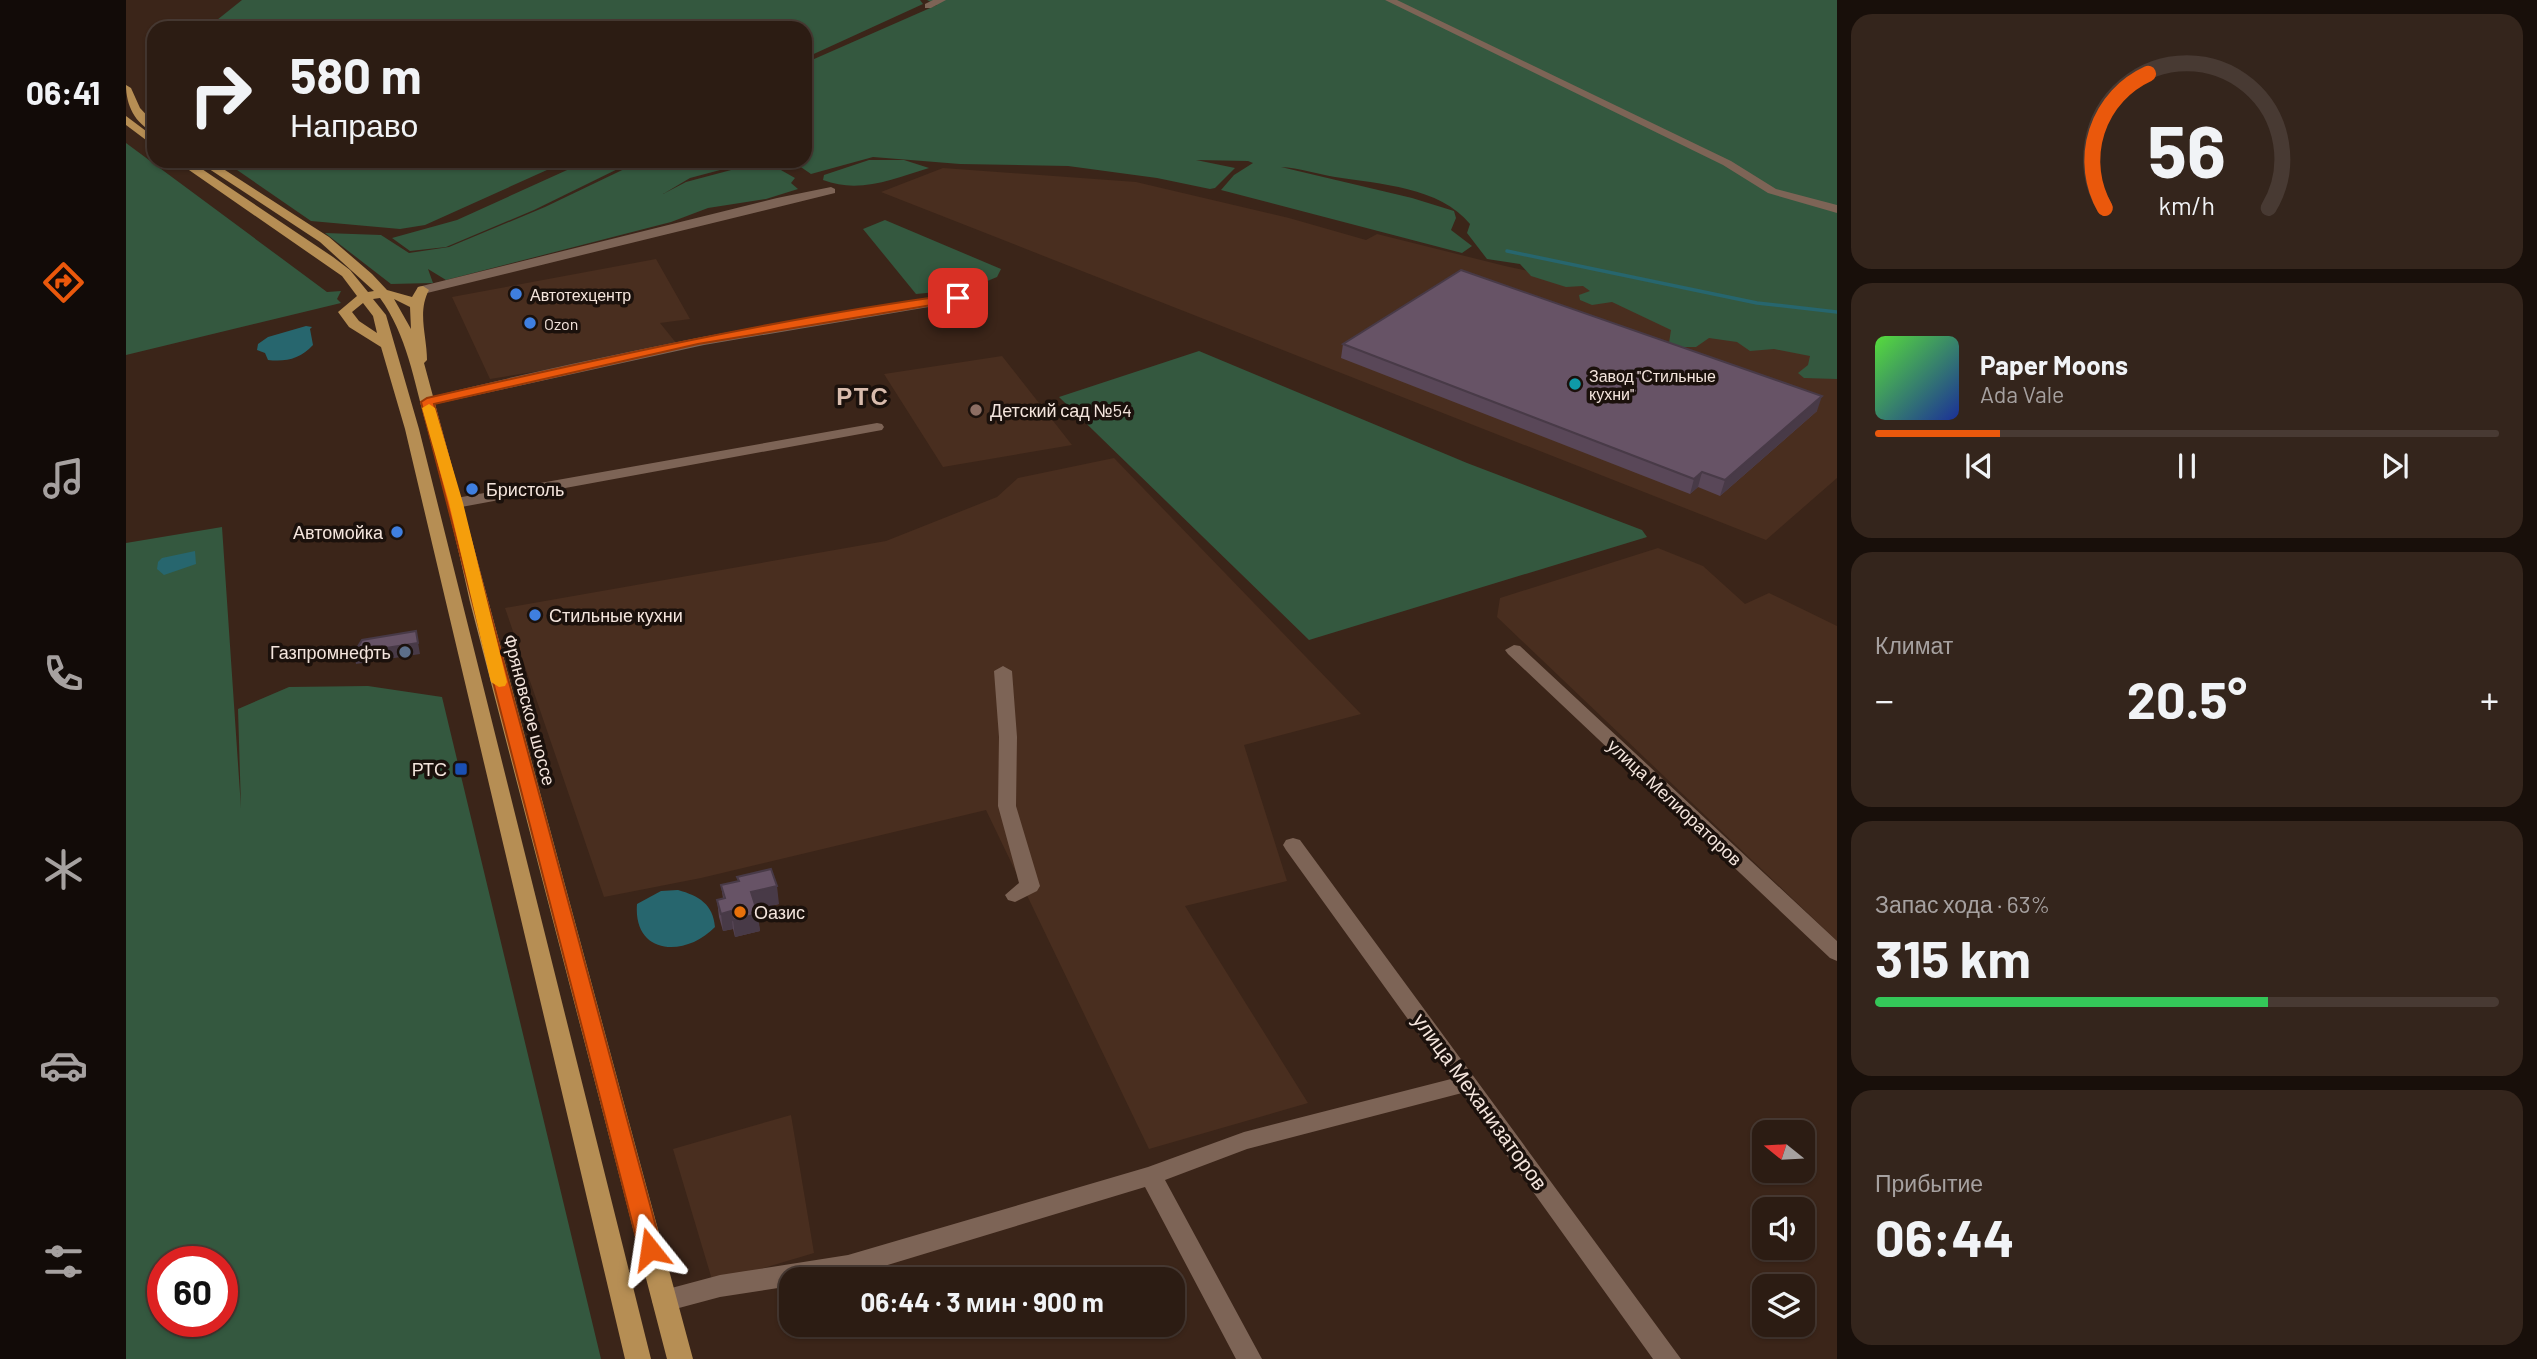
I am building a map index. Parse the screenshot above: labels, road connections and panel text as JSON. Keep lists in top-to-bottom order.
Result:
{
  "streets": {
    "main road": ["Фряновское шоссе"],
    "street": ["улица Мелиораторов", "улица Механизаторов"]
  },
  "districts": ["РТС"],
  "places": {
    "other": [
      "Автотехцентр",
      "Ozon",
      "Завод \"Стильные кухни\"",
      "Детский сад №54",
      "Бристоль",
      "Автомойка",
      "Стильные кухни",
      "Газпромнефть",
      "Оазис"
    ],
    "transit": ["РТС"]
  },
  "north": "left",
  "page": {
    "tabs": "06:41",
    "turn": ["580 m", "Направо"],
    "song": ["Paper Moons", "Ada Vale"],
    "tile": [
      "Климат",
      ["Запас хода · 63%", "315 km"],
      ["Прибытие", "06:44"]
    ],
    "heat": ["−", "20.5°", "+"],
    "limit": "60",
    "trip": "06:44 · 3 мин · 900 m",
    "gauge": ["56", "km/h"]
  }
}
